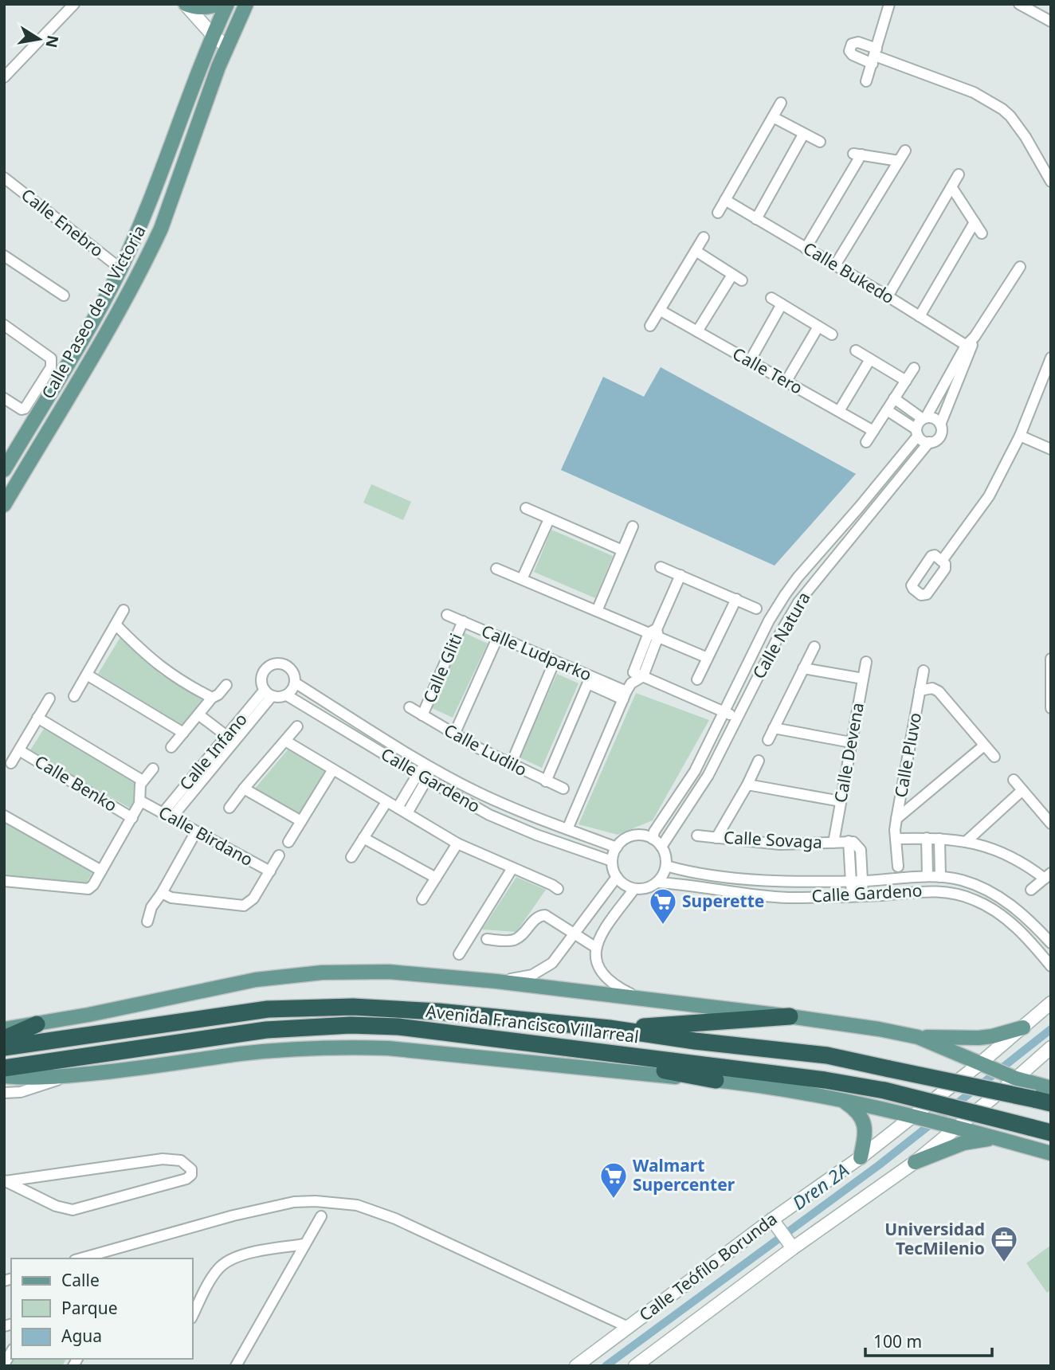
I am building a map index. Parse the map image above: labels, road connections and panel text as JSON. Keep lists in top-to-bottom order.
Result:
{
  "streets": {
    "highway": ["Avenida Francisco Villarreal"],
    "main road": ["Calle Paseo de la Victoria"],
    "street": [
      "Calle Enebro",
      "Calle Bukedo",
      "Calle Tero",
      "Calle Natura",
      "Calle Ludparko",
      "Calle Gliti",
      "Calle Ludilo",
      "Calle Infano",
      "Calle Devena",
      "Calle Pluvo",
      "Calle Gardeno",
      "Calle Benko",
      "Calle Birdano",
      "Calle Sovaga",
      "Calle Teófilo Borunda"
    ]
  },
  "crossings": [
    ["Calle Enebro", "Calle Paseo de la Victoria"],
    ["Calle Natura", "Calle Gardeno"],
    ["Calle Ludparko", "Calle Gliti"],
    ["Calle Gliti", "Calle Ludilo"],
    ["Calle Infano", "Calle Gardeno"],
    ["Calle Infano", "Calle Birdano"],
    ["Calle Devena", "Calle Sovaga"]
  ],
  "water": ["Dren 2A"],
  "places": {
    "supermarket": ["Superette", "Walmart Supercenter"],
    "office": ["Universidad TecMilenio"]
  },
  "legend": ["Calle", "Parque", "Agua"],
  "scale_bar": "100 m",
  "north": "right"
}
